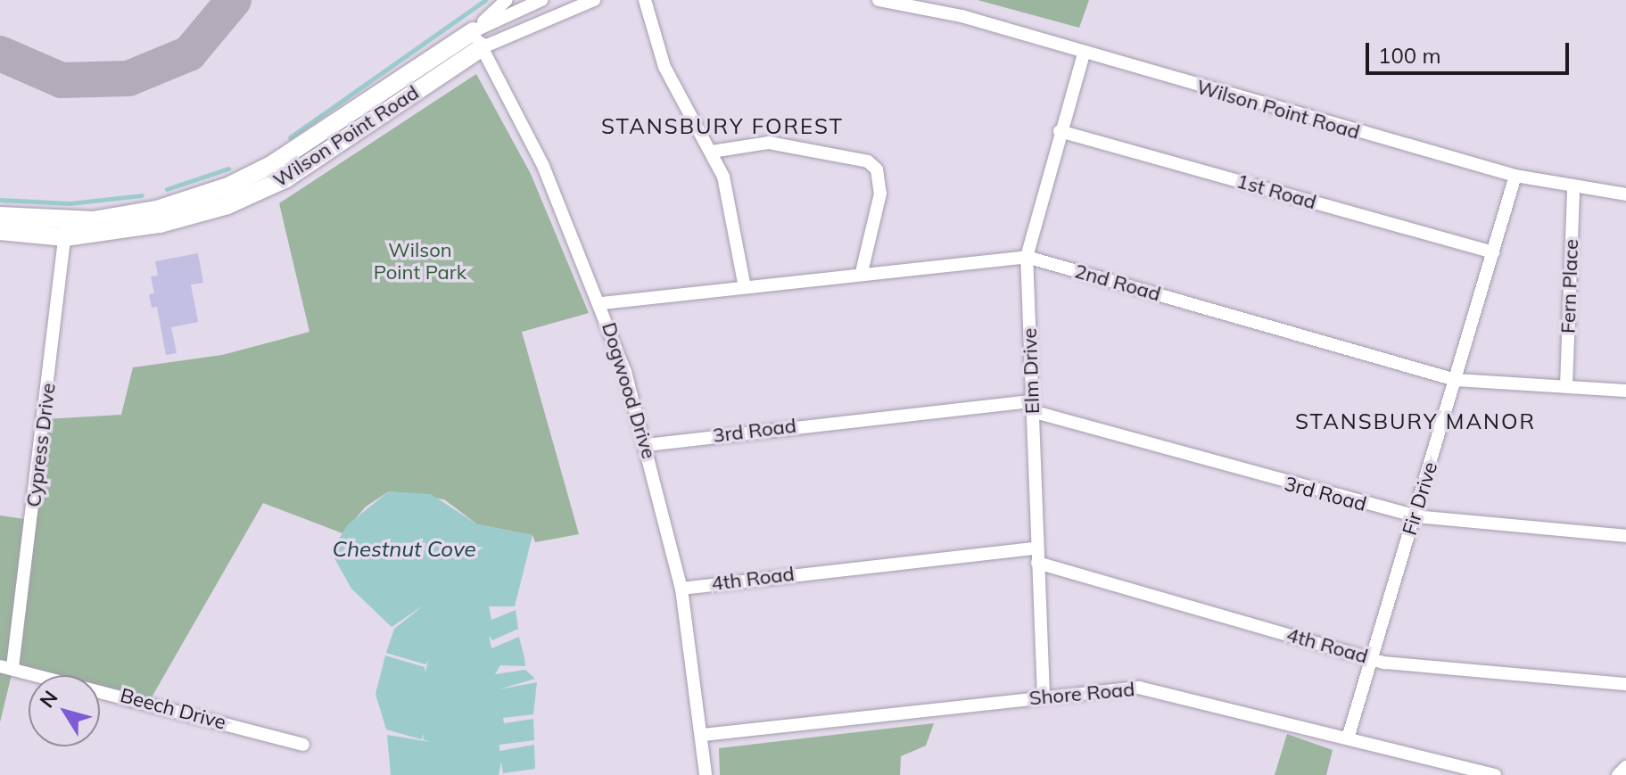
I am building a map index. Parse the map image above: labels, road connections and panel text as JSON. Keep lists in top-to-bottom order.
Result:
{
  "streets": {
    "street": [
      "Wilson Point Road",
      "1st Road",
      "2nd Road",
      "Fern Place",
      "Elm Drive",
      "Dogwood Drive",
      "3rd Road",
      "Cypress Drive",
      "Fir Drive",
      "4th Road",
      "Shore Road",
      "Beech Drive"
    ]
  },
  "crossings": [
    ["Wilson Point Road", "Fern Place"],
    ["Wilson Point Road", "Elm Drive"],
    ["Wilson Point Road", "Dogwood Drive"],
    ["Wilson Point Road", "Cypress Drive"],
    ["Wilson Point Road", "Fir Drive"],
    ["1st Road", "Elm Drive"],
    ["1st Road", "Fir Drive"],
    ["2nd Road", "Fern Place"],
    ["2nd Road", "Elm Drive"],
    ["2nd Road", "Dogwood Drive"],
    ["2nd Road", "Fir Drive"],
    ["Elm Drive", "3rd Road"],
    ["Elm Drive", "4th Road"],
    ["Elm Drive", "Shore Road"],
    ["Dogwood Drive", "3rd Road"],
    ["Dogwood Drive", "4th Road"],
    ["Dogwood Drive", "Shore Road"],
    ["3rd Road", "Fir Drive"],
    ["Cypress Drive", "Beech Drive"],
    ["Fir Drive", "4th Road"],
    ["Fir Drive", "Shore Road"]
  ],
  "districts": ["STANSBURY FOREST", "STANSBURY MANOR"],
  "water": ["Chestnut Cove"],
  "parks": ["Wilson Point Park"],
  "scale_bar": "100 m",
  "north": "top left"
}
